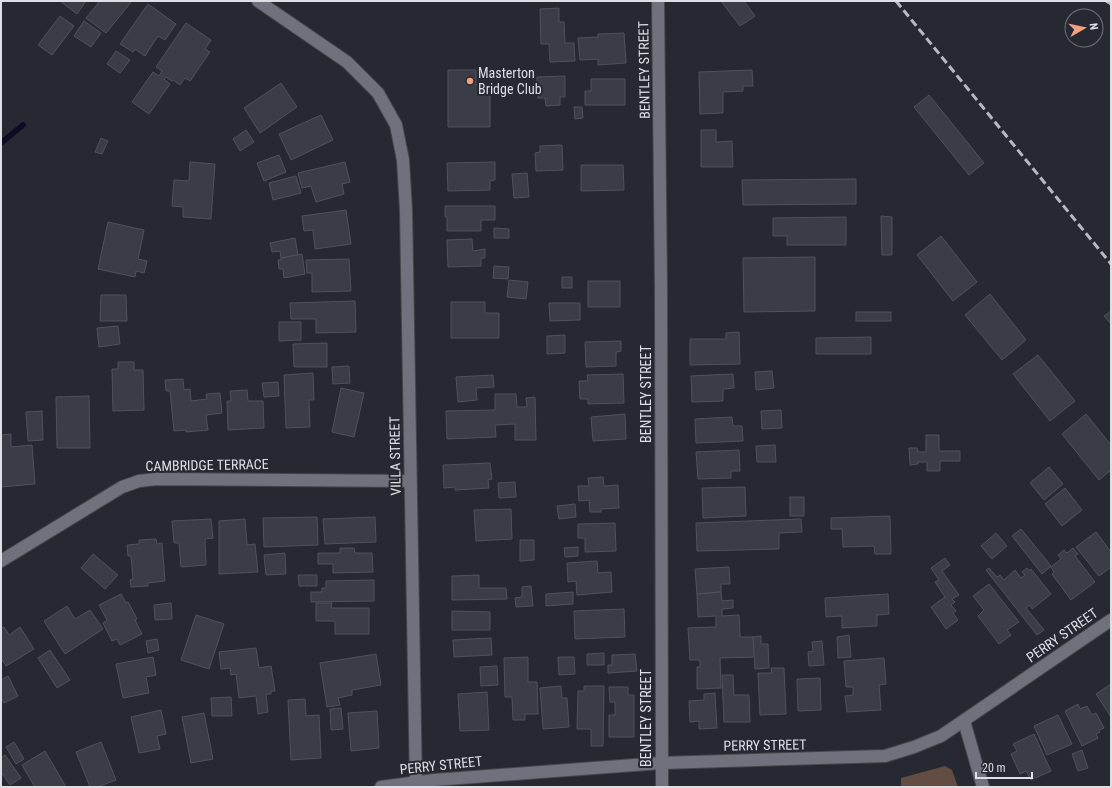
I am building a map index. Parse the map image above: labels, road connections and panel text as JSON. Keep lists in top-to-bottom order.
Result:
{
  "streets": {
    "street": [
      "BENTLEY STREET",
      "VILLA STREET",
      "CAMBRIDGE TERRACE",
      "PERRY STREET"
    ]
  },
  "crossings": [
    ["BENTLEY STREET", "PERRY STREET"],
    ["VILLA STREET", "CAMBRIDGE TERRACE"],
    ["VILLA STREET", "PERRY STREET"]
  ],
  "places": ["Masterton Bridge Club"],
  "scale_bar": "20 m",
  "north": "right"
}
